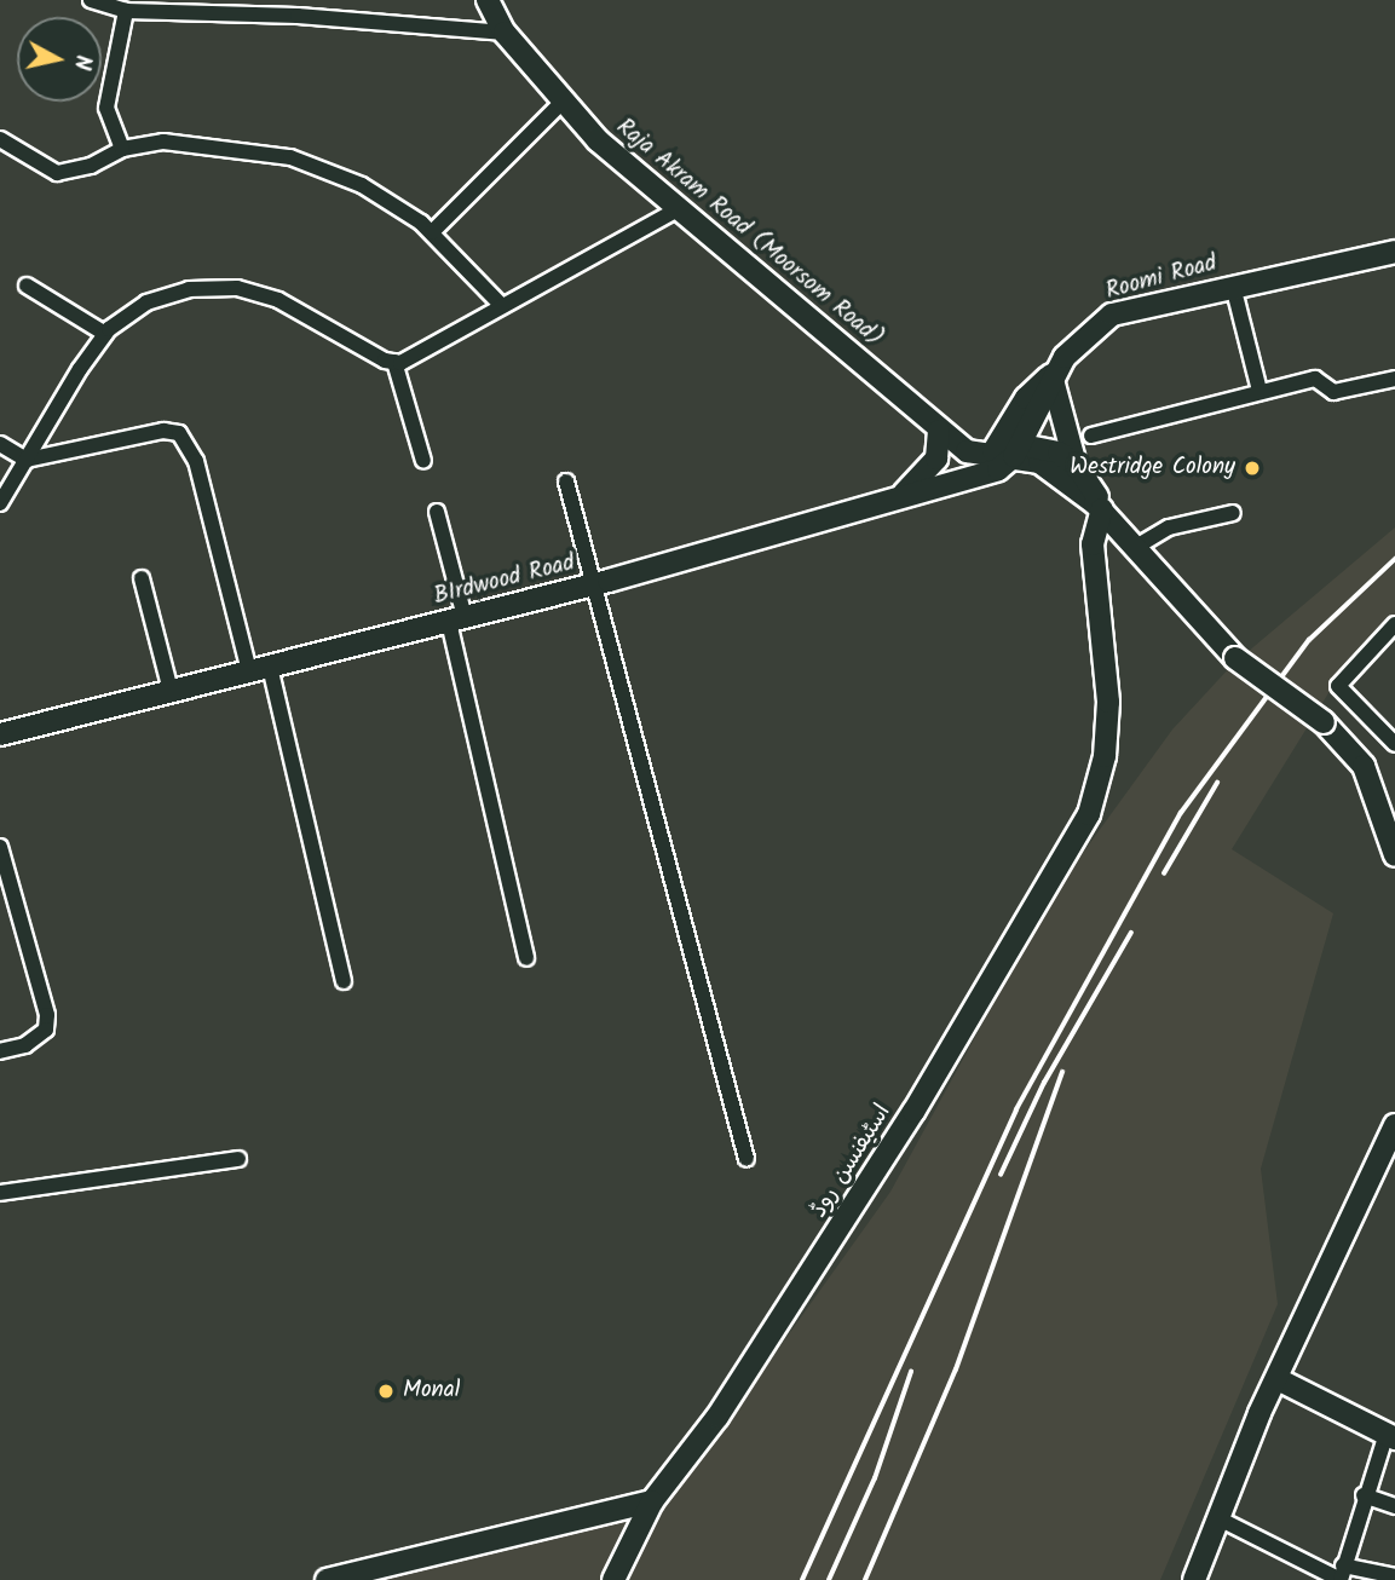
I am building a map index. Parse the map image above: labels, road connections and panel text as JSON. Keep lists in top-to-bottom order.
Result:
{
  "streets": {
    "street": [
      "Raja Akram Road (Moorsom Road)",
      "Roomi Road",
      "BIrdwood Road",
      "اسٹیفنسن روڈ"
    ]
  },
  "crossings": [
    ["Raja Akram Road (Moorsom Road)", "Roomi Road"],
    ["Raja Akram Road (Moorsom Road)", "BIrdwood Road"],
    ["Roomi Road", "BIrdwood Road"]
  ],
  "places": ["Westridge Colony", "Monal"],
  "north": "right"
}
